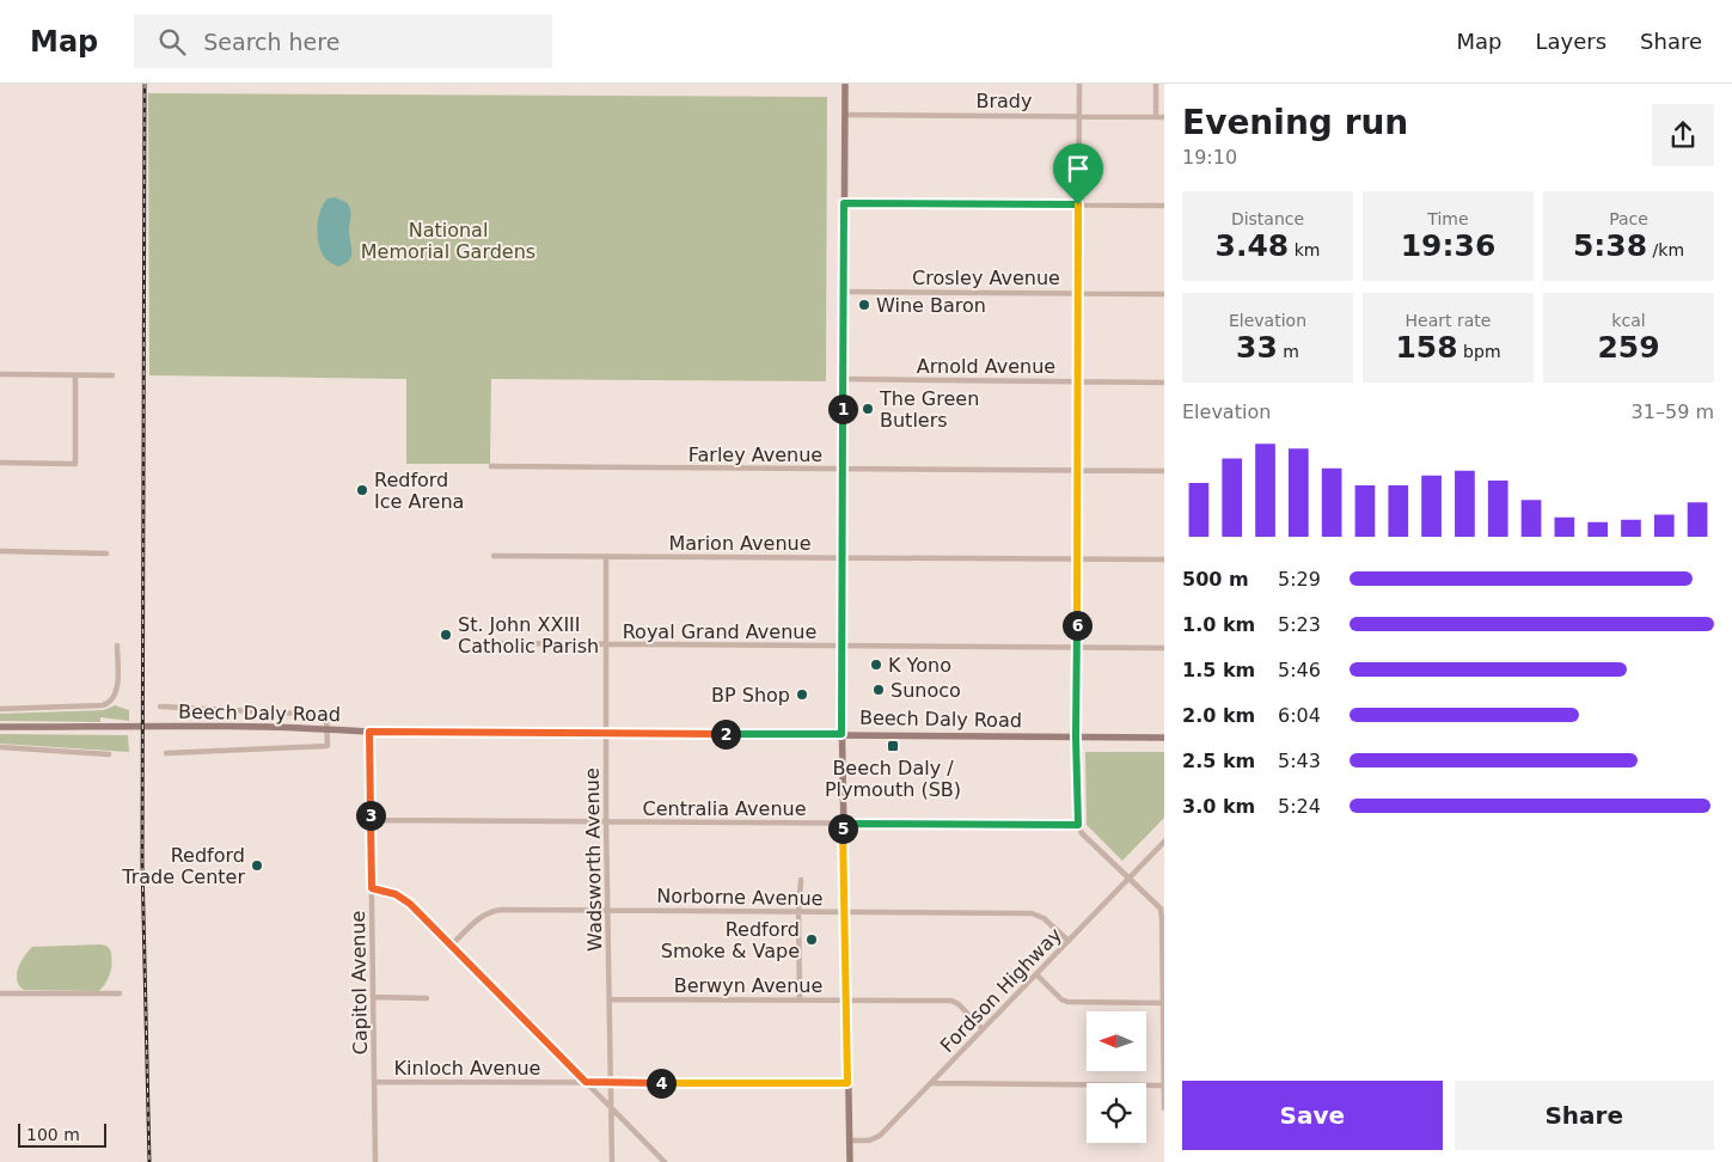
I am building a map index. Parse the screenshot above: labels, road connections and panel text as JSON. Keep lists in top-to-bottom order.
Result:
{
  "streets": {
    "main road": ["Beech Daly Road"],
    "street": [
      "Brady",
      "Crosley Avenue",
      "Arnold Avenue",
      "Farley Avenue",
      "Marion Avenue",
      "Royal Grand Avenue",
      "Centralia Avenue",
      "Wadsworth Avenue",
      "Norborne Avenue",
      "Capitol Avenue",
      "Berwyn Avenue",
      "Fordson Highway",
      "Kinloch Avenue"
    ]
  },
  "crossings": [
    ["Marion Avenue", "Wadsworth Avenue"],
    ["Royal Grand Avenue", "Wadsworth Avenue"],
    ["Beech Daly Road", "Wadsworth Avenue"],
    ["Beech Daly Road", "Capitol Avenue"],
    ["Centralia Avenue", "Wadsworth Avenue"],
    ["Centralia Avenue", "Capitol Avenue"],
    ["Wadsworth Avenue", "Norborne Avenue"],
    ["Wadsworth Avenue", "Berwyn Avenue"],
    ["Wadsworth Avenue", "Kinloch Avenue"],
    ["Norborne Avenue", "Fordson Highway"],
    ["Capitol Avenue", "Kinloch Avenue"],
    ["Berwyn Avenue", "Fordson Highway"]
  ],
  "parks": ["National Memorial Gardens"],
  "places": {
    "other": [
      "Wine Baron",
      "The Green Butlers",
      "Redford Ice Arena",
      "St. John XXIII Catholic Parish",
      "K Yono",
      "Sunoco",
      "BP Shop",
      "Redford Trade Center",
      "Redford Smoke & Vape"
    ],
    "transit": ["Beech Daly / Plymouth (SB)"]
  },
  "scale_bar": "100 m",
  "north": "left",
  "page": {
    "header": "Map",
    "search": "Search here",
    "nav": ["Map", "Layers", "Share"],
    "heading": ["Evening run", "19:10"],
    "stats": [
      ["Distance", "3.48 km"],
      ["Time", "19:36"],
      ["Pace", "5:38 /km"],
      ["Elevation", "33 m"],
      ["Heart rate", "158 bpm"],
      ["kcal", "259"]
    ],
    "chart": ["Elevation", "31–59 m"],
    "pins": [
      "1",
      "6",
      "2",
      "3",
      "5",
      "4"
    ],
    "list": [
      {
        "name": "500 m",
        "note": "5:29"
      },
      {
        "name": "1.0 km",
        "note": "5:23"
      },
      {
        "name": "1.5 km",
        "note": "5:46"
      },
      {
        "name": "2.0 km",
        "note": "6:04"
      },
      {
        "name": "2.5 km",
        "note": "5:43"
      },
      {
        "name": "3.0 km",
        "note": "5:24"
      }
    ],
    "buttons": ["Save", "Share"],
    "scale": "100 m"
  }
}
